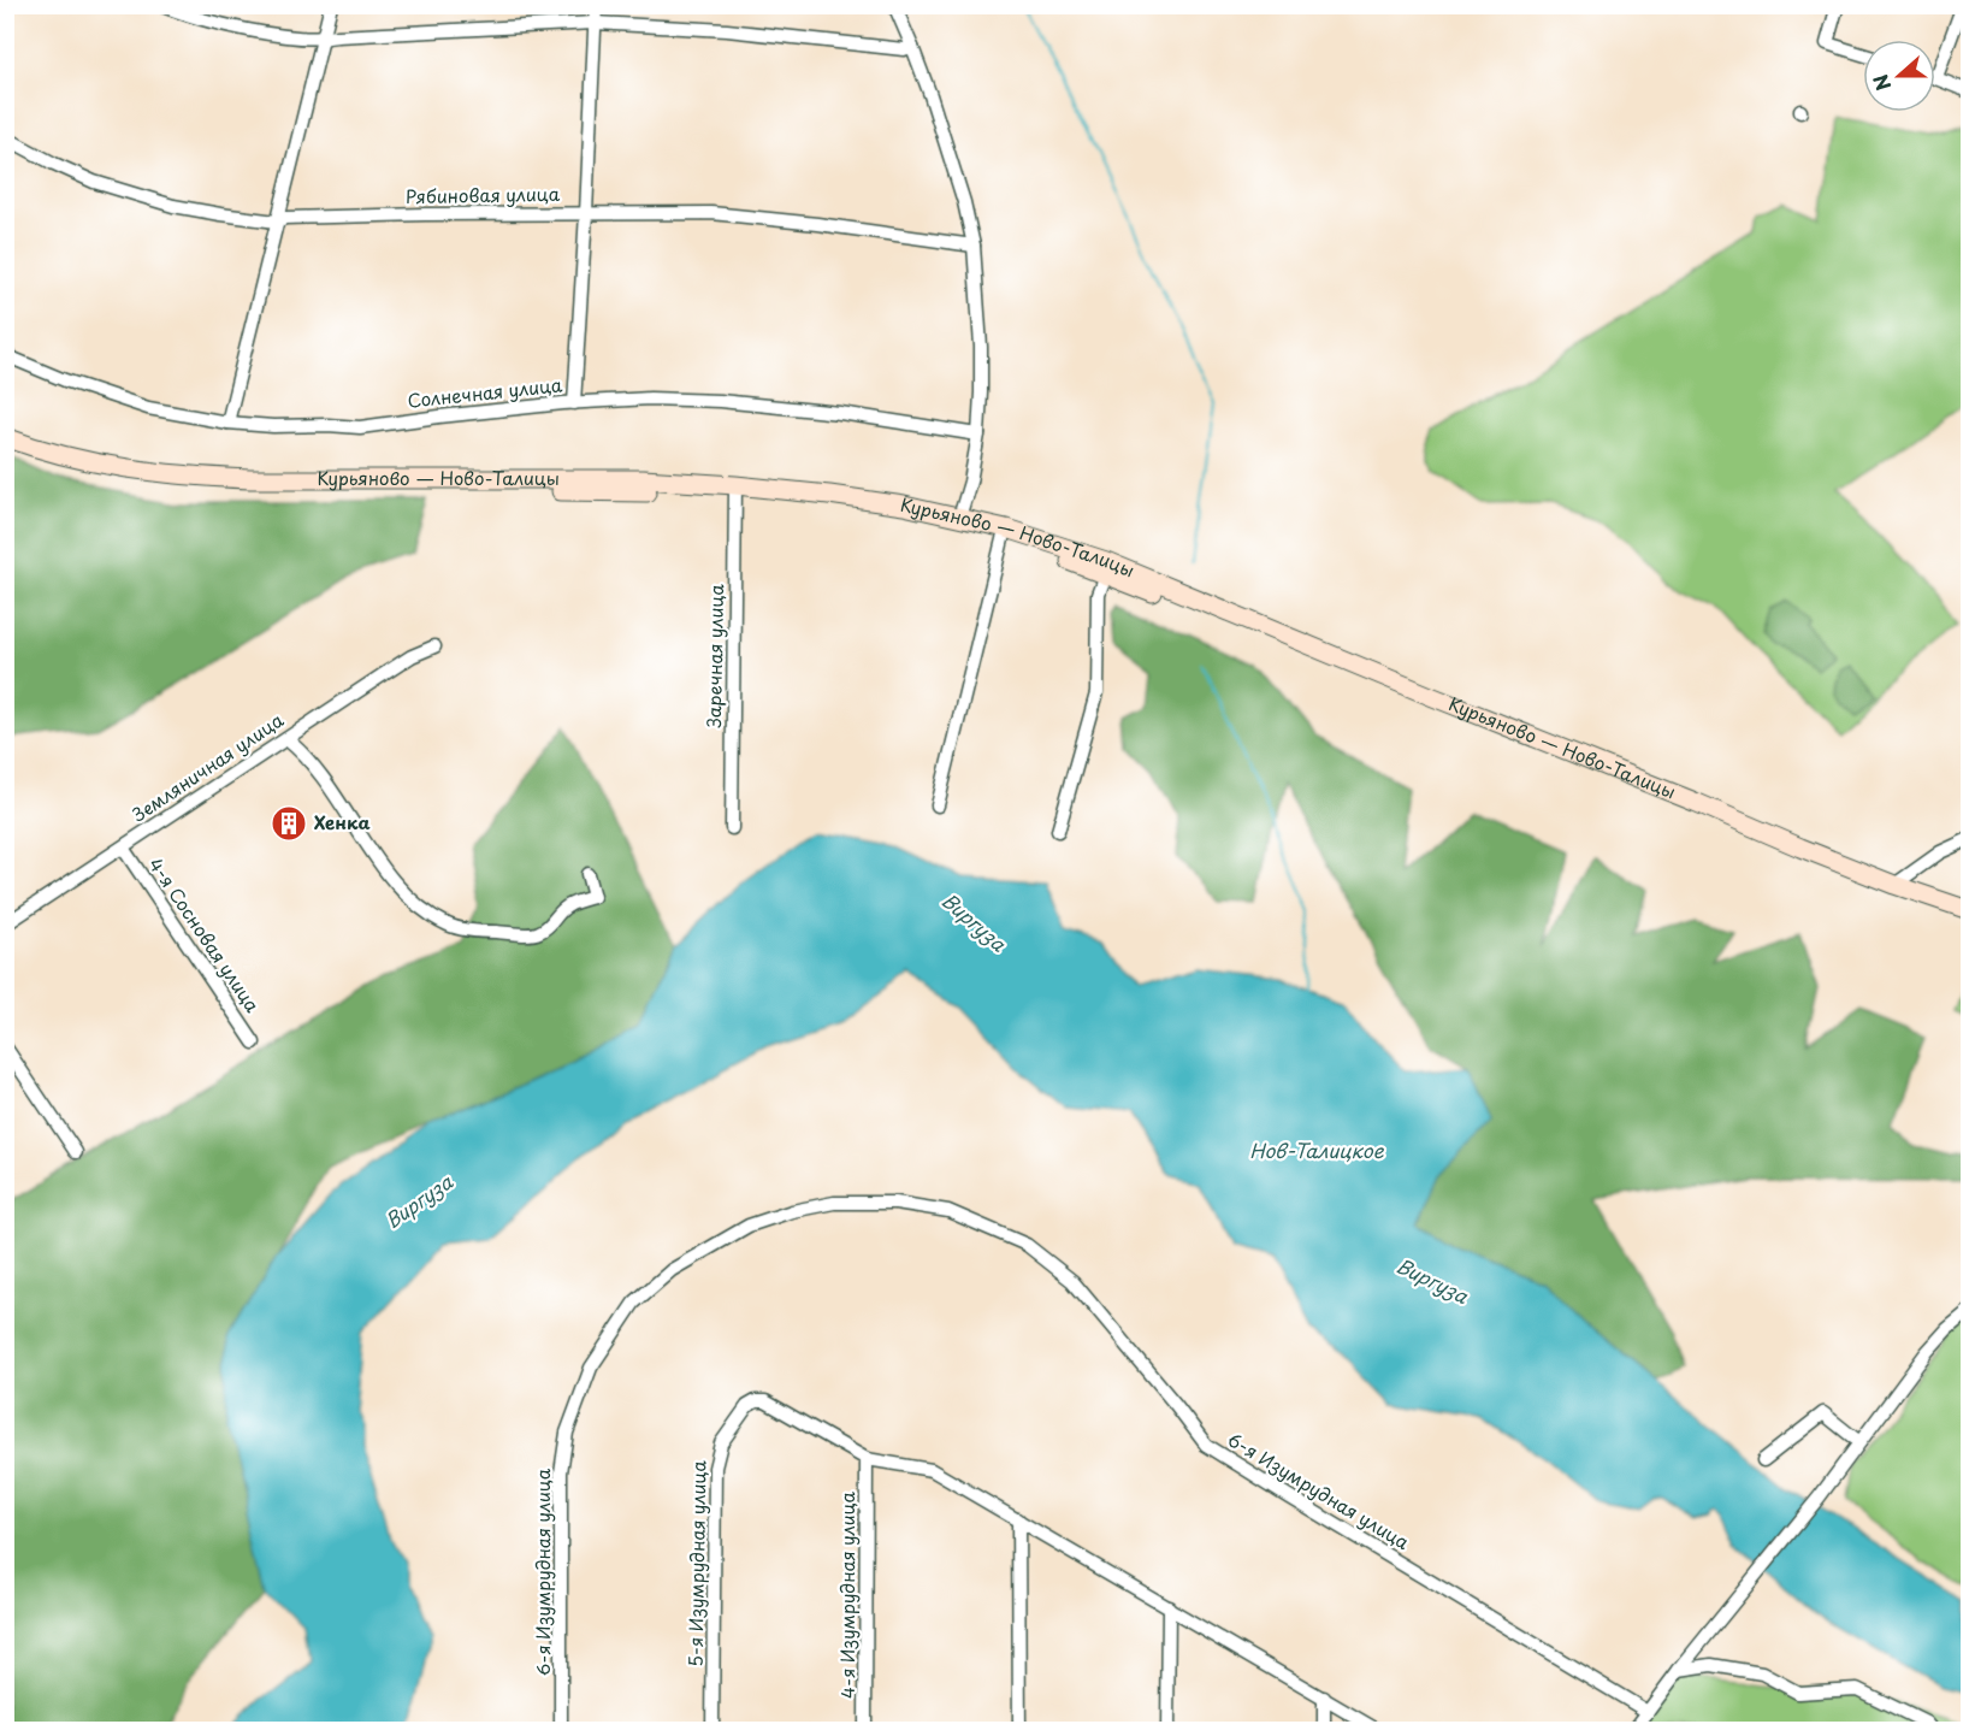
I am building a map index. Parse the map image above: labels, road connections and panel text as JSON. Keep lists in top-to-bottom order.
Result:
{
  "streets": {
    "main road": ["Курьяново — Ново-Талицы"],
    "street": [
      "Рябиновая улица",
      "Солнечная улица",
      "Заречная улица",
      "Земляничная улица",
      "4-я Сосновая улица",
      "6-я Изумрудная улица",
      "5-я Изумрудная улица",
      "4-я Изумрудная улица"
    ]
  },
  "crossings": [
    ["Курьяново — Ново-Талицы", "Заречная улица"],
    ["Земляничная улица", "4-я Сосновая улица"],
    ["5-я Изумрудная улица", "4-я Изумрудная улица"]
  ],
  "water": ["Виргуза", "Нов-Талицкое"],
  "places": {
    "building": ["Хенка"]
  },
  "north": "left"
}
